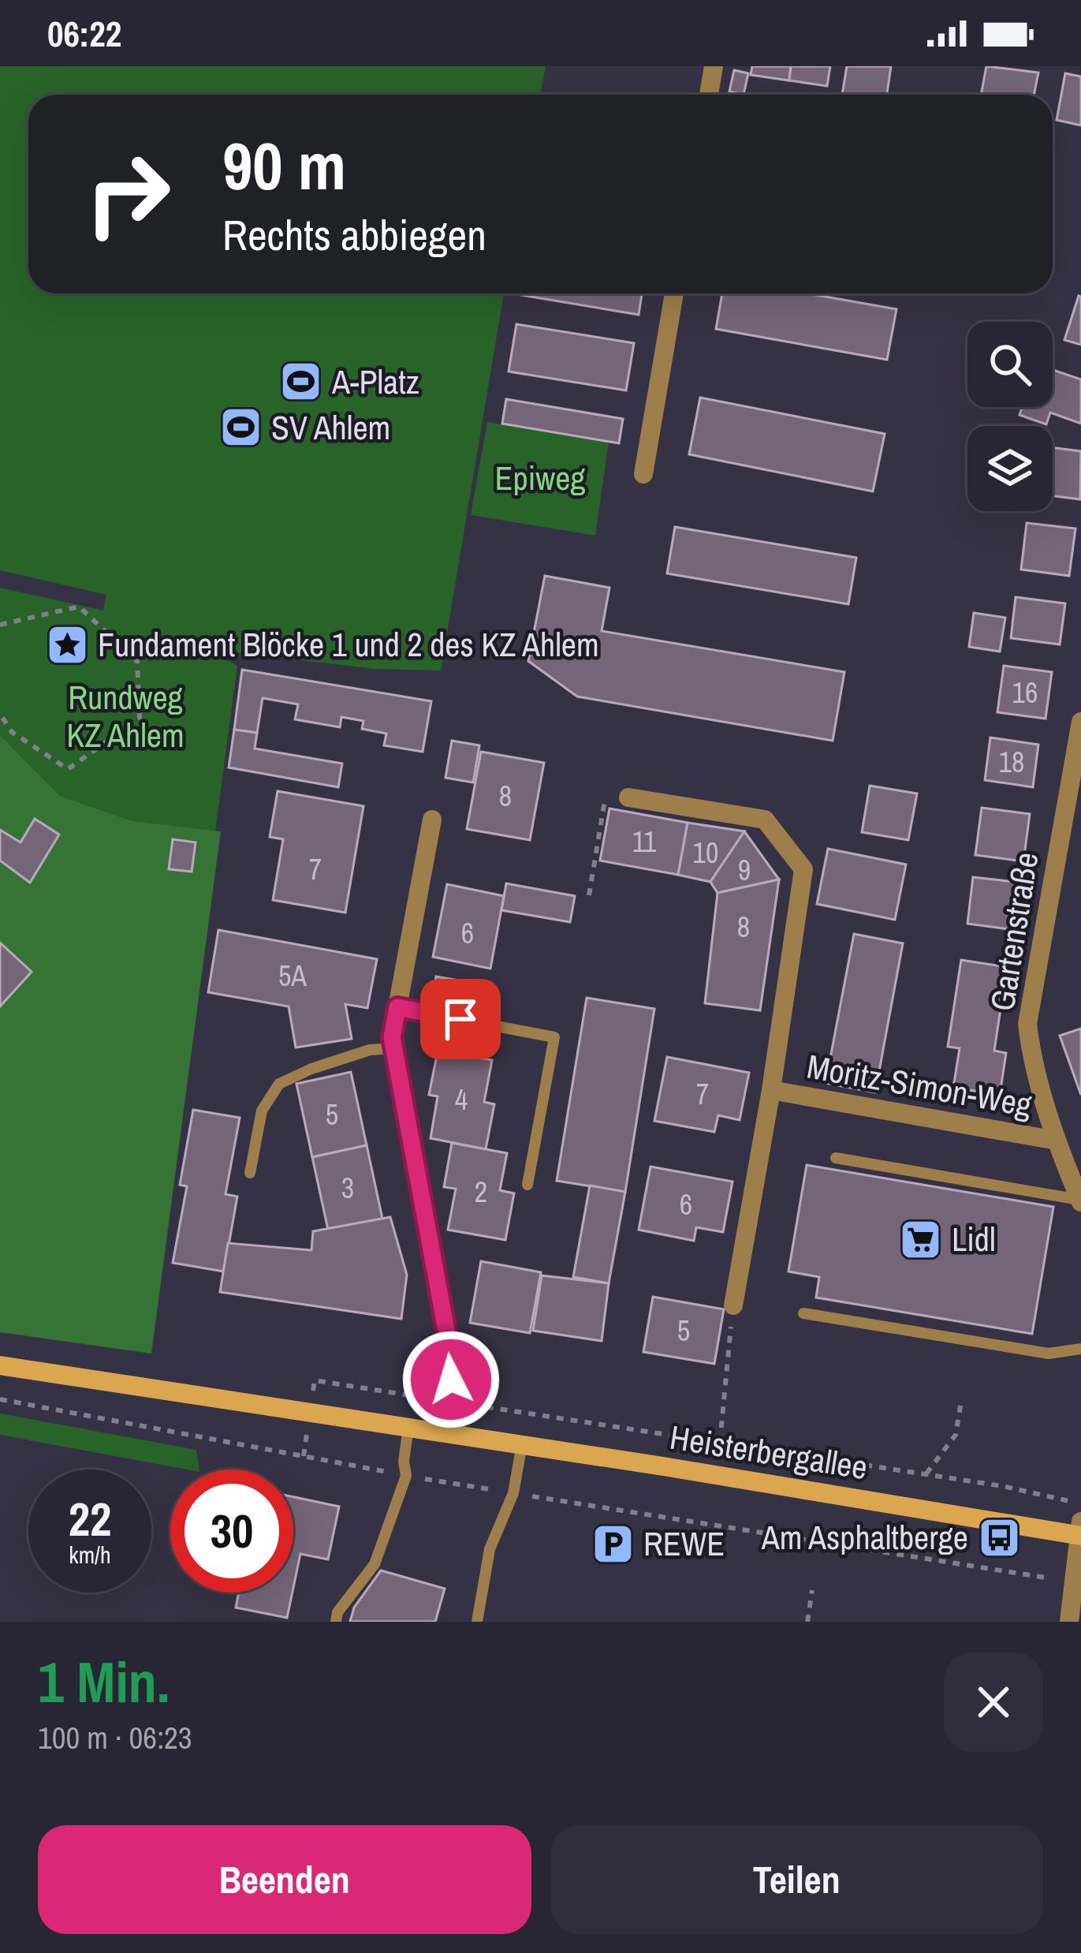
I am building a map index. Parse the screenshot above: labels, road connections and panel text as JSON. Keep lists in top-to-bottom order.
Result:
{
  "streets": {
    "main road": ["Heisterbergallee"],
    "street": ["Gartenstraße", "Moritz-Simon-Weg"]
  },
  "crossings": [
    ["Gartenstraße", "Moritz-Simon-Weg"]
  ],
  "parks": ["Epiweg", "Rundweg KZ Ahlem"],
  "places": {
    "sports": ["A-Platz", "SV Ahlem"],
    "place": ["Fundament Blöcke 1 und 2 des KZ Ahlem"],
    "supermarket": ["Lidl"],
    "bus stop": ["Am Asphaltberge"],
    "parking": ["REWE"]
  },
  "house_numbers": [
    "16",
    "18",
    "8",
    "11",
    "10",
    "7",
    "9",
    "8",
    "6",
    "5A",
    "7",
    "4",
    "5",
    "3",
    "2",
    "6",
    "5"
  ],
  "page": {
    "status": "06:22",
    "turn": ["90 m", "Rechts abbiegen"],
    "speed": "22 km/h",
    "limit": "30",
    "heading": ["1 Min.", "100 m · 06:23"],
    "buttons": ["Beenden", "Teilen"]
  }
}
